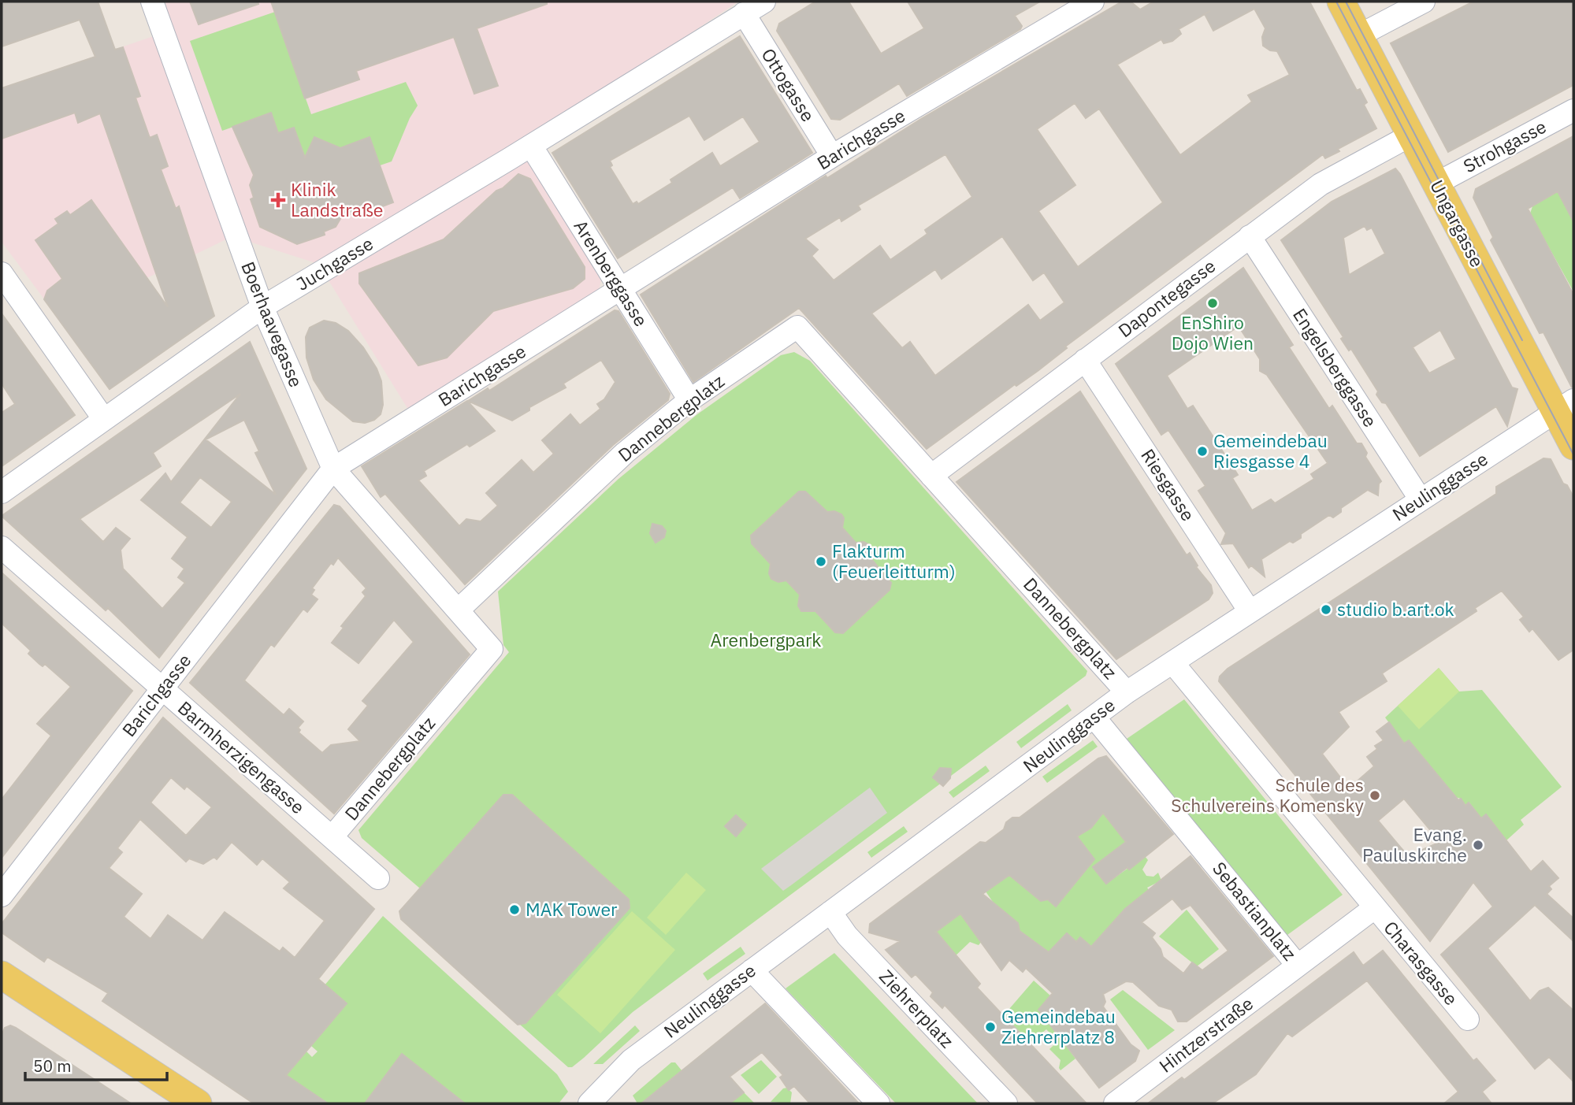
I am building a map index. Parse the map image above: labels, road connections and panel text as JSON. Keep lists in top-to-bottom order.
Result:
{
  "streets": {
    "main road": ["Ungargasse"],
    "street": [
      "Ottogasse",
      "Barichgasse",
      "Strohgasse",
      "Juchgasse",
      "Arenberggasse",
      "Dapontegasse",
      "Boerhaavegasse",
      "Engelsberggasse",
      "Dannebergplatz",
      "Riesgasse",
      "Neulinggasse",
      "Barmherzigengasse",
      "Sebastianplatz",
      "Charasgasse",
      "Ziehrerplatz",
      "Hintzerstraße"
    ]
  },
  "crossings": [
    ["Ottogasse", "Barichgasse"],
    ["Ottogasse", "Juchgasse"],
    ["Barichgasse", "Arenberggasse"],
    ["Barichgasse", "Boerhaavegasse"],
    ["Barichgasse", "Barmherzigengasse"],
    ["Strohgasse", "Ungargasse"],
    ["Ungargasse", "Dapontegasse"],
    ["Ungargasse", "Neulinggasse"],
    ["Juchgasse", "Arenberggasse"],
    ["Juchgasse", "Boerhaavegasse"],
    ["Arenberggasse", "Dannebergplatz"],
    ["Dapontegasse", "Engelsberggasse"],
    ["Dapontegasse", "Dannebergplatz"],
    ["Dapontegasse", "Riesgasse"],
    ["Boerhaavegasse", "Dannebergplatz"],
    ["Engelsberggasse", "Neulinggasse"],
    ["Dannebergplatz", "Neulinggasse"],
    ["Dannebergplatz", "Barmherzigengasse"],
    ["Riesgasse", "Neulinggasse"],
    ["Neulinggasse", "Sebastianplatz"],
    ["Neulinggasse", "Ziehrerplatz"],
    ["Sebastianplatz", "Charasgasse"],
    ["Sebastianplatz", "Hintzerstraße"]
  ],
  "parks": ["Arenbergpark"],
  "places": {
    "health": ["Klinik Landstraße"],
    "other": [
      "EnShiro Dojo Wien",
      "Gemeindebau Riesgasse 4",
      "Flakturm (Feuerleitturm)",
      "studio b.art.ok",
      "Schule des Schulvereins Komensky",
      "Evang. Pauluskirche",
      "MAK Tower",
      "Gemeindebau Ziehrerplatz 8"
    ]
  },
  "scale_bar": "50 m"
}
